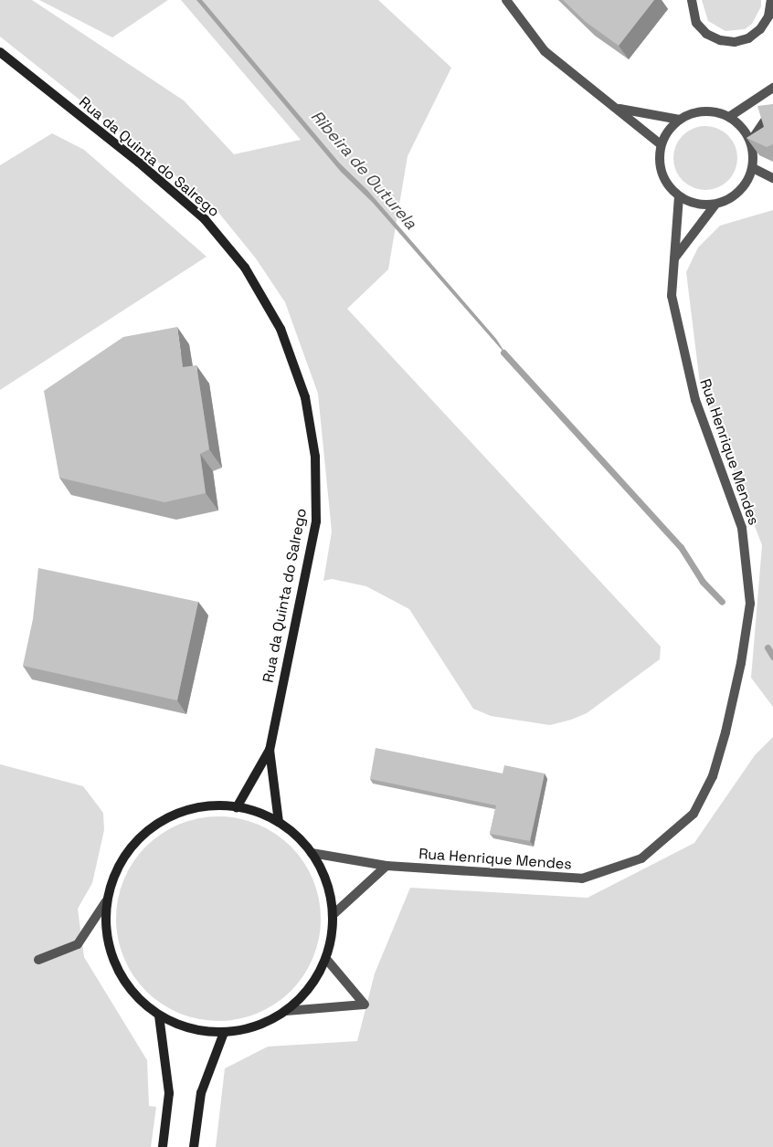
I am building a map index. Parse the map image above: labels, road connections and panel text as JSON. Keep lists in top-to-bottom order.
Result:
{
  "streets": {
    "street": ["Rua da Quinta do Salrego", "Rua Henrique Mendes"]
  },
  "water": ["Ribeira de Outurela"]
}
